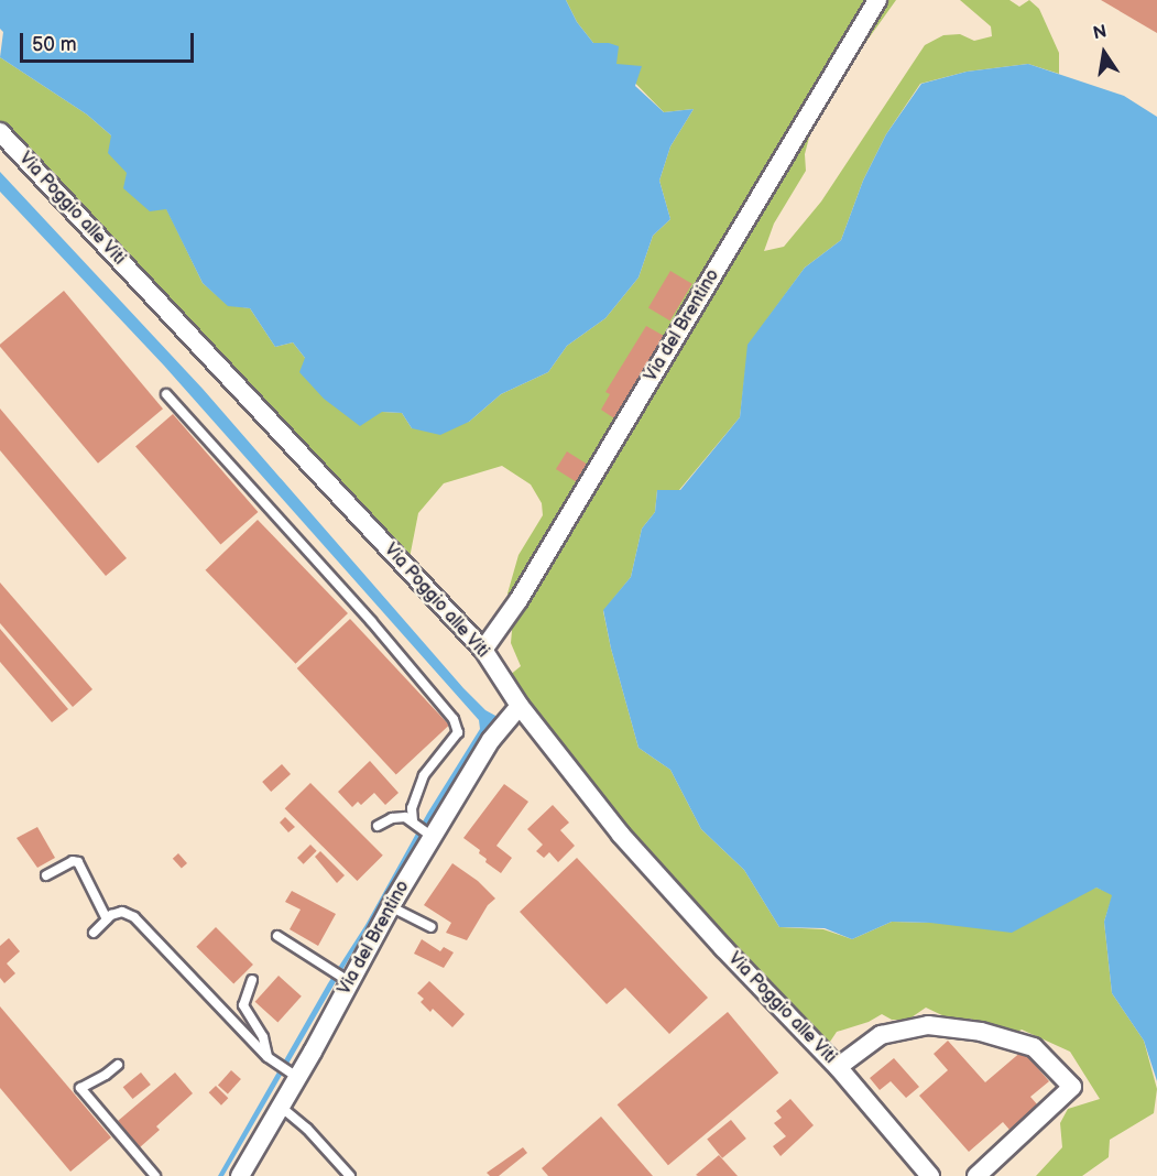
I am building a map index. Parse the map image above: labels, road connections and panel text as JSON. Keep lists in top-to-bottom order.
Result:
{
  "streets": {
    "street": ["Via Poggio alle Viti", "Via del Brentino"]
  },
  "crossings": [
    ["Via Poggio alle Viti", "Via del Brentino"]
  ],
  "scale_bar": "50 m",
  "north": "top"
}
